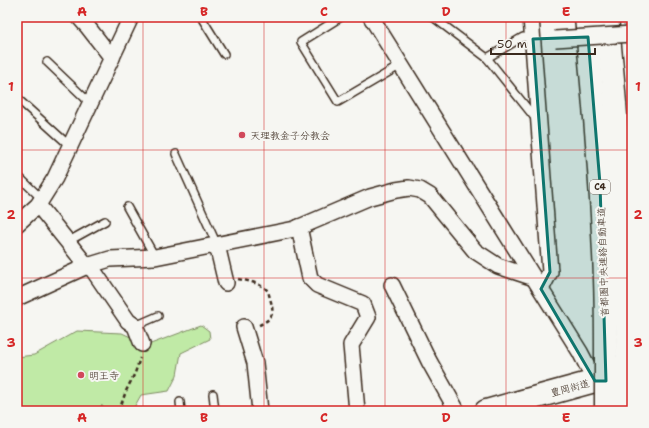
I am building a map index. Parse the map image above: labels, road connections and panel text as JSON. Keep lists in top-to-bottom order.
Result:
{
  "streets": {
    "main road": ["C4", "首都圏中央連絡自動車道", "豊岡街道"]
  },
  "places": ["天理教金子分教会", "明王寺"],
  "scale_bar": "50 m",
  "grid": {
    "columns": [
      "A",
      "B",
      "C",
      "D",
      "E"
    ],
    "rows": ["1", "2", "3"]
  }
}
